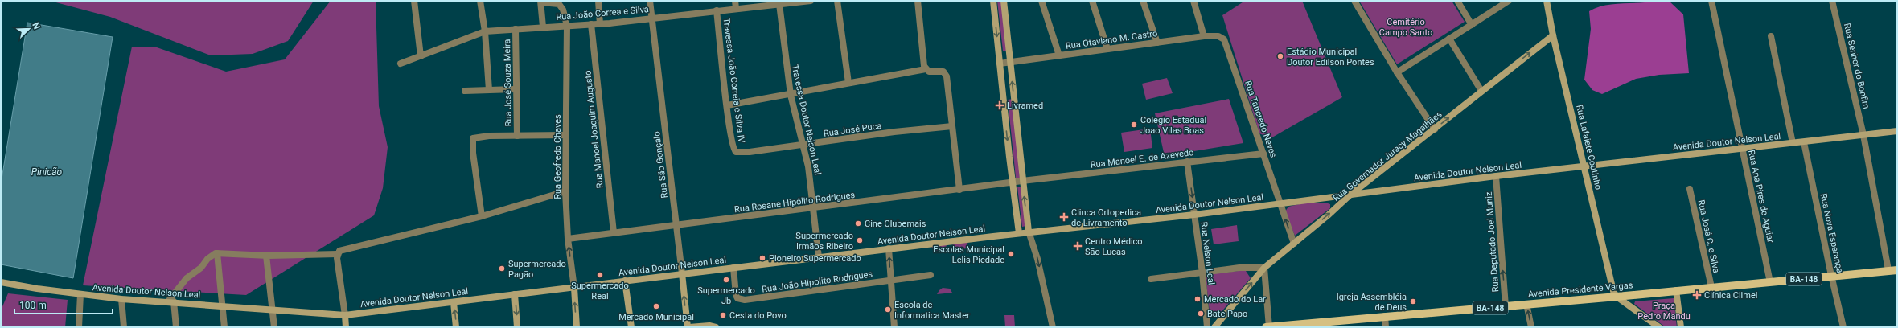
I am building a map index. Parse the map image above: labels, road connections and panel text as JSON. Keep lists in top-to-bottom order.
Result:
{
  "streets": {
    "main road": ["BA-148", "Avenida Presidente Vargas"],
    "street": [
      "Rua João Correa e Silva",
      "Rua Otaviano M. Castro",
      "Rua Senhor do Bonfim",
      "Travessa João Correia e Silva IV",
      "Rua José Souza Meira",
      "Rua Tancredo Neves",
      "Travessa Doutor Nelson Leal",
      "Rua Manoel Joaquim Augusto",
      "Rua José Puca",
      "Avenida Doutor Nelson Leal",
      "Rua Lafaiete Coutinho",
      "Rua Governador Juracy Magalhães",
      "Rua Geofredo Chaves",
      "Rua Manoel E. de Azevedo",
      "Rua São Gonçalo",
      "Rua Ana Pires de Aguiar",
      "Rua Rosane Hipólito Rodrigues",
      "Rua Nova Esperança",
      "Rua José C. e Silva",
      "Rua Deputado Joel Muniz",
      "Rua Nelson Leal",
      "Rua João Hipolito Rodrigues"
    ]
  },
  "crossings": [
    ["Rua João Correa e Silva", "Travessa João Correia e Silva IV"],
    ["Rua João Correa e Silva", "Rua José Souza Meira"],
    ["Rua João Correa e Silva", "Travessa Doutor Nelson Leal"],
    ["Rua João Correa e Silva", "Rua Manoel Joaquim Augusto"],
    ["Rua João Correa e Silva", "Rua Geofredo Chaves"],
    ["Rua João Correa e Silva", "Rua São Gonçalo"],
    ["Rua Otaviano M. Castro", "Rua Tancredo Neves"],
    ["Rua Senhor do Bonfim", "Avenida Doutor Nelson Leal"],
    ["Rua Senhor do Bonfim", "Avenida Presidente Vargas"],
    ["Travessa João Correia e Silva IV", "Rua José Puca"],
    ["Rua Tancredo Neves", "Avenida Doutor Nelson Leal"],
    ["Rua Tancredo Neves", "Rua Governador Juracy Magalhães"],
    ["Rua Tancredo Neves", "Rua Manoel E. de Azevedo"],
    ["Travessa Doutor Nelson Leal", "Rua José Puca"],
    ["Travessa Doutor Nelson Leal", "Avenida Doutor Nelson Leal"],
    ["Travessa Doutor Nelson Leal", "Rua Rosane Hipólito Rodrigues"],
    ["Rua Manoel Joaquim Augusto", "Rua Rosane Hipólito Rodrigues"],
    ["Avenida Doutor Nelson Leal", "Rua Lafaiete Coutinho"],
    ["Avenida Doutor Nelson Leal", "Rua Governador Juracy Magalhães"],
    ["Avenida Doutor Nelson Leal", "Rua Geofredo Chaves"],
    ["Avenida Doutor Nelson Leal", "Rua São Gonçalo"],
    ["Avenida Doutor Nelson Leal", "Rua Ana Pires de Aguiar"],
    ["Avenida Doutor Nelson Leal", "Rua Nova Esperança"],
    ["Avenida Doutor Nelson Leal", "Rua Deputado Joel Muniz"],
    ["Avenida Doutor Nelson Leal", "Rua Nelson Leal"],
    ["Avenida Doutor Nelson Leal", "Rua João Hipolito Rodrigues"],
    ["Rua Lafaiete Coutinho", "Rua Governador Juracy Magalhães"],
    ["Rua Lafaiete Coutinho", "Avenida Presidente Vargas"],
    ["Rua Geofredo Chaves", "Rua Rosane Hipólito Rodrigues"],
    ["Rua Manoel E. de Azevedo", "Rua Rosane Hipólito Rodrigues"],
    ["Rua Manoel E. de Azevedo", "Rua Nelson Leal"],
    ["Rua São Gonçalo", "Rua Rosane Hipólito Rodrigues"],
    ["Rua Ana Pires de Aguiar", "Avenida Presidente Vargas"],
    ["Rua Nova Esperança", "Avenida Presidente Vargas"],
    ["Rua José C. e Silva", "Avenida Presidente Vargas"],
    ["Rua Deputado Joel Muniz", "Avenida Presidente Vargas"]
  ],
  "one_way": ["Rua Governador Juracy Magalhães", "Rua Deputado Joel Muniz"],
  "water": ["Pinicão"],
  "parks": ["Cemitério Campo Santo", "Praça Pedro Mandu"],
  "places": {
    "other": [
      "Estádio Municipal Doutor Edilson Pontes",
      "Colegio Estadual Joao Vilas Boas",
      "Cine Clubemais",
      "Supermercado Irmãos Ribeiro",
      "Escolas Municipal Lelis Piedade",
      "Pioneiro Supermercado",
      "Supermercado Pagão",
      "Supermercado Real",
      "Supermercado Jb",
      "Mercado do Lar",
      "Igreja Assembléia de Deus",
      "Mercado Municipal",
      "Escola de Informatica Master",
      "Bate Papo",
      "Cesta do Povo"
    ],
    "health": [
      "Livramed",
      "Clinca Ortopedica de Livramento",
      "Centro Médico São Lucas",
      "Clínica Climel"
    ]
  },
  "scale_bar": "100 m",
  "north": "top right"
}
